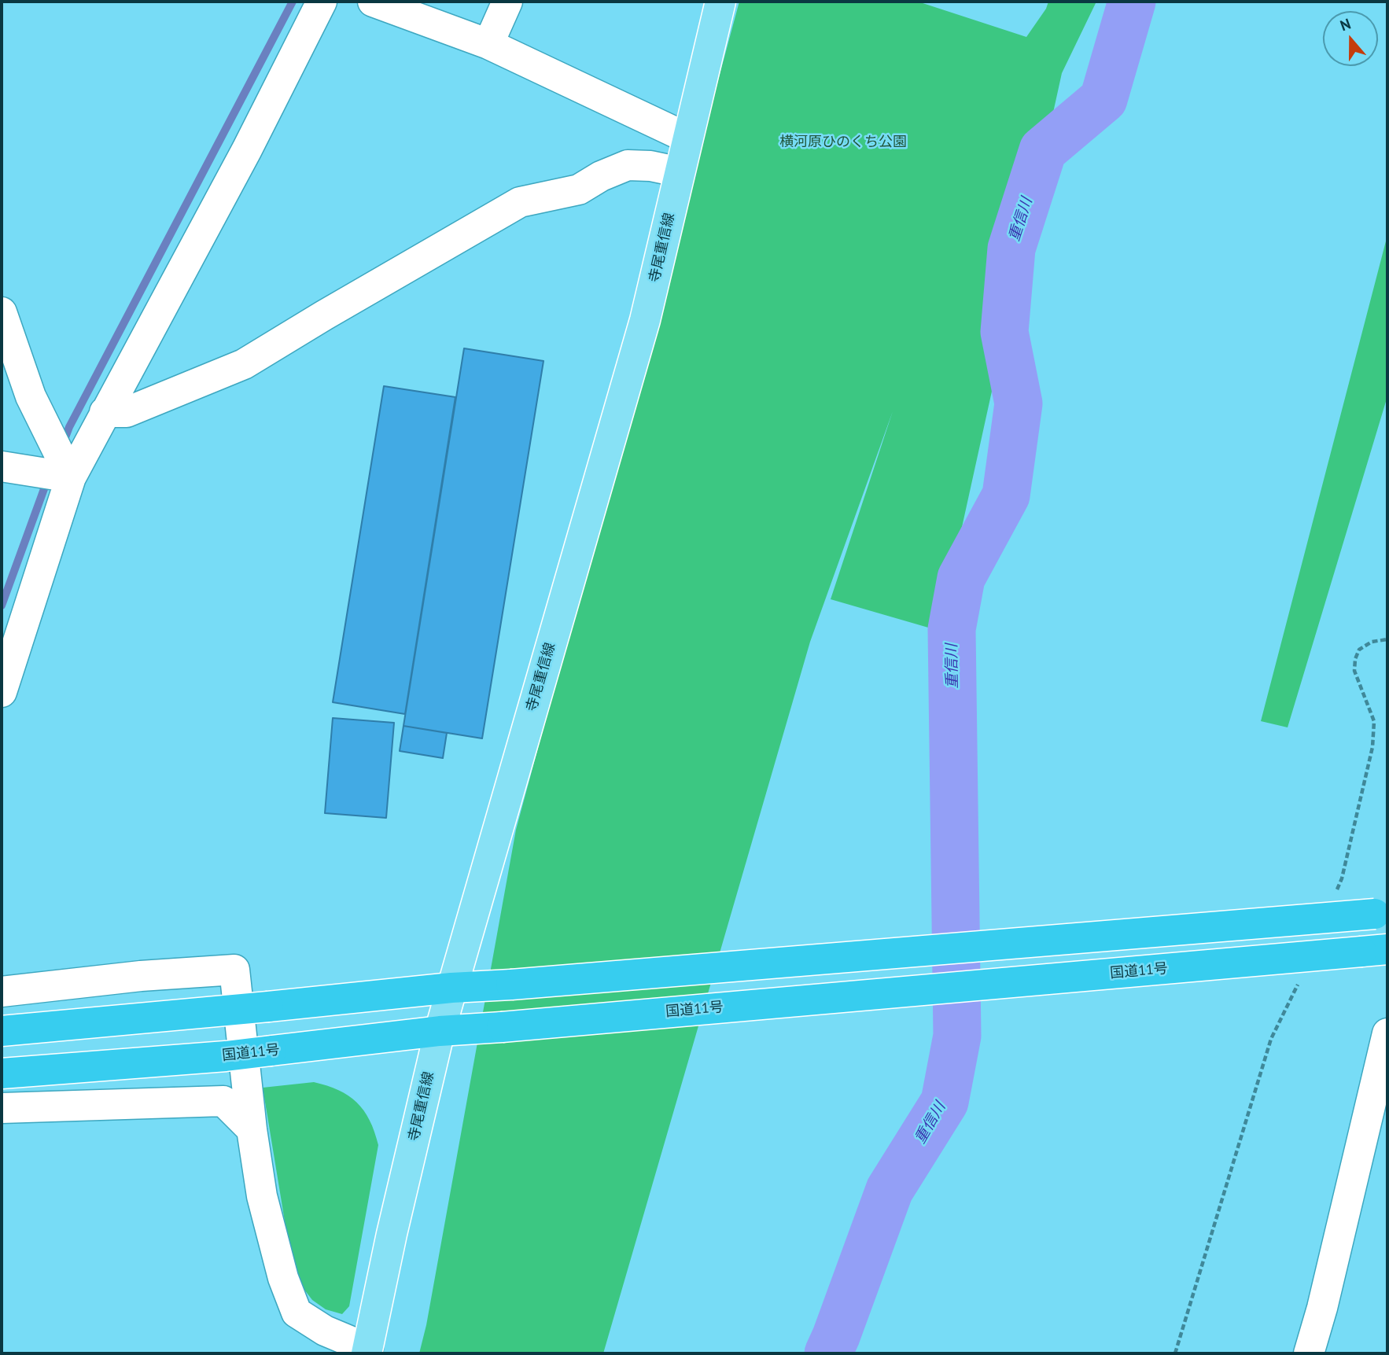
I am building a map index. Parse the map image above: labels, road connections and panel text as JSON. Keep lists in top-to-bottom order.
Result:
{
  "streets": {
    "highway": ["国道11号"],
    "main road": ["寺尾重信線"]
  },
  "crossings": [
    ["寺尾重信線", "国道11号"]
  ],
  "water": ["重信川"],
  "parks": ["横河原ひのくち公園"],
  "north": "top"
}
